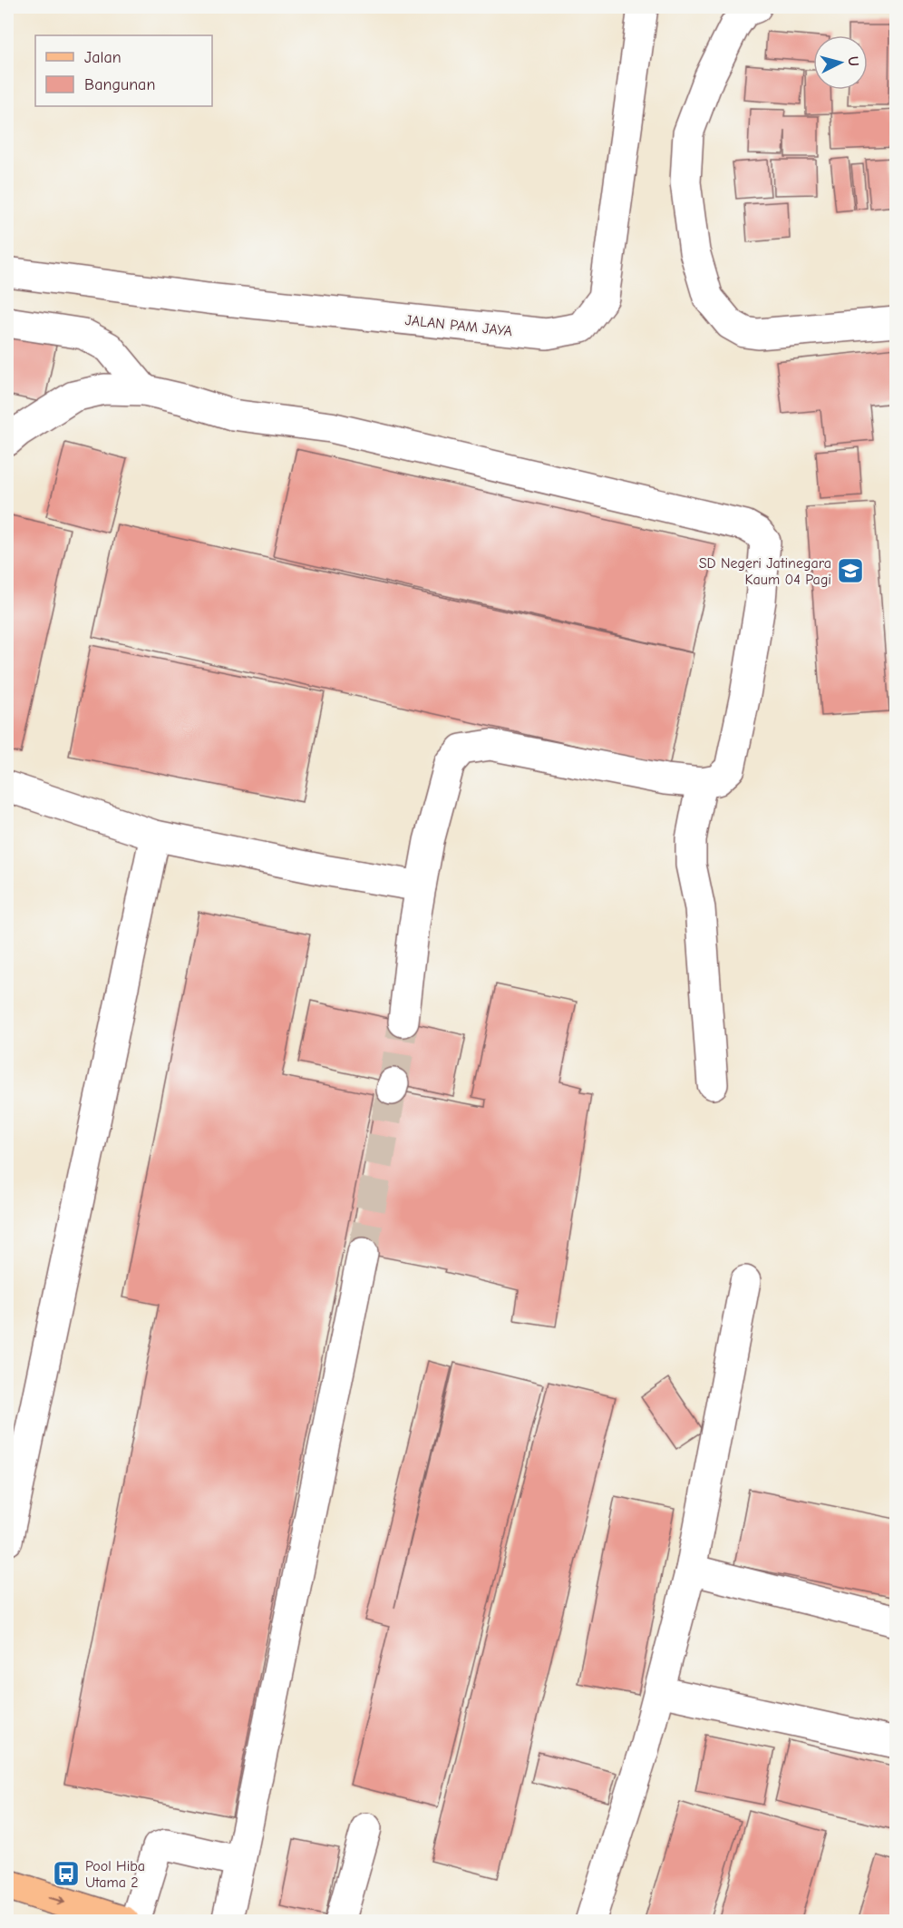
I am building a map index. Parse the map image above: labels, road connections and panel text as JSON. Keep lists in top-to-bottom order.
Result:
{
  "streets": {
    "street": ["JALAN PAM JAYA"]
  },
  "places": {
    "school or university": ["SD Negeri Jatinegara Kaum 04 Pagi"],
    "bus stop": ["Pool Hiba Utama 2"]
  },
  "legend": ["Jalan", "Bangunan"],
  "north": "right"
}
